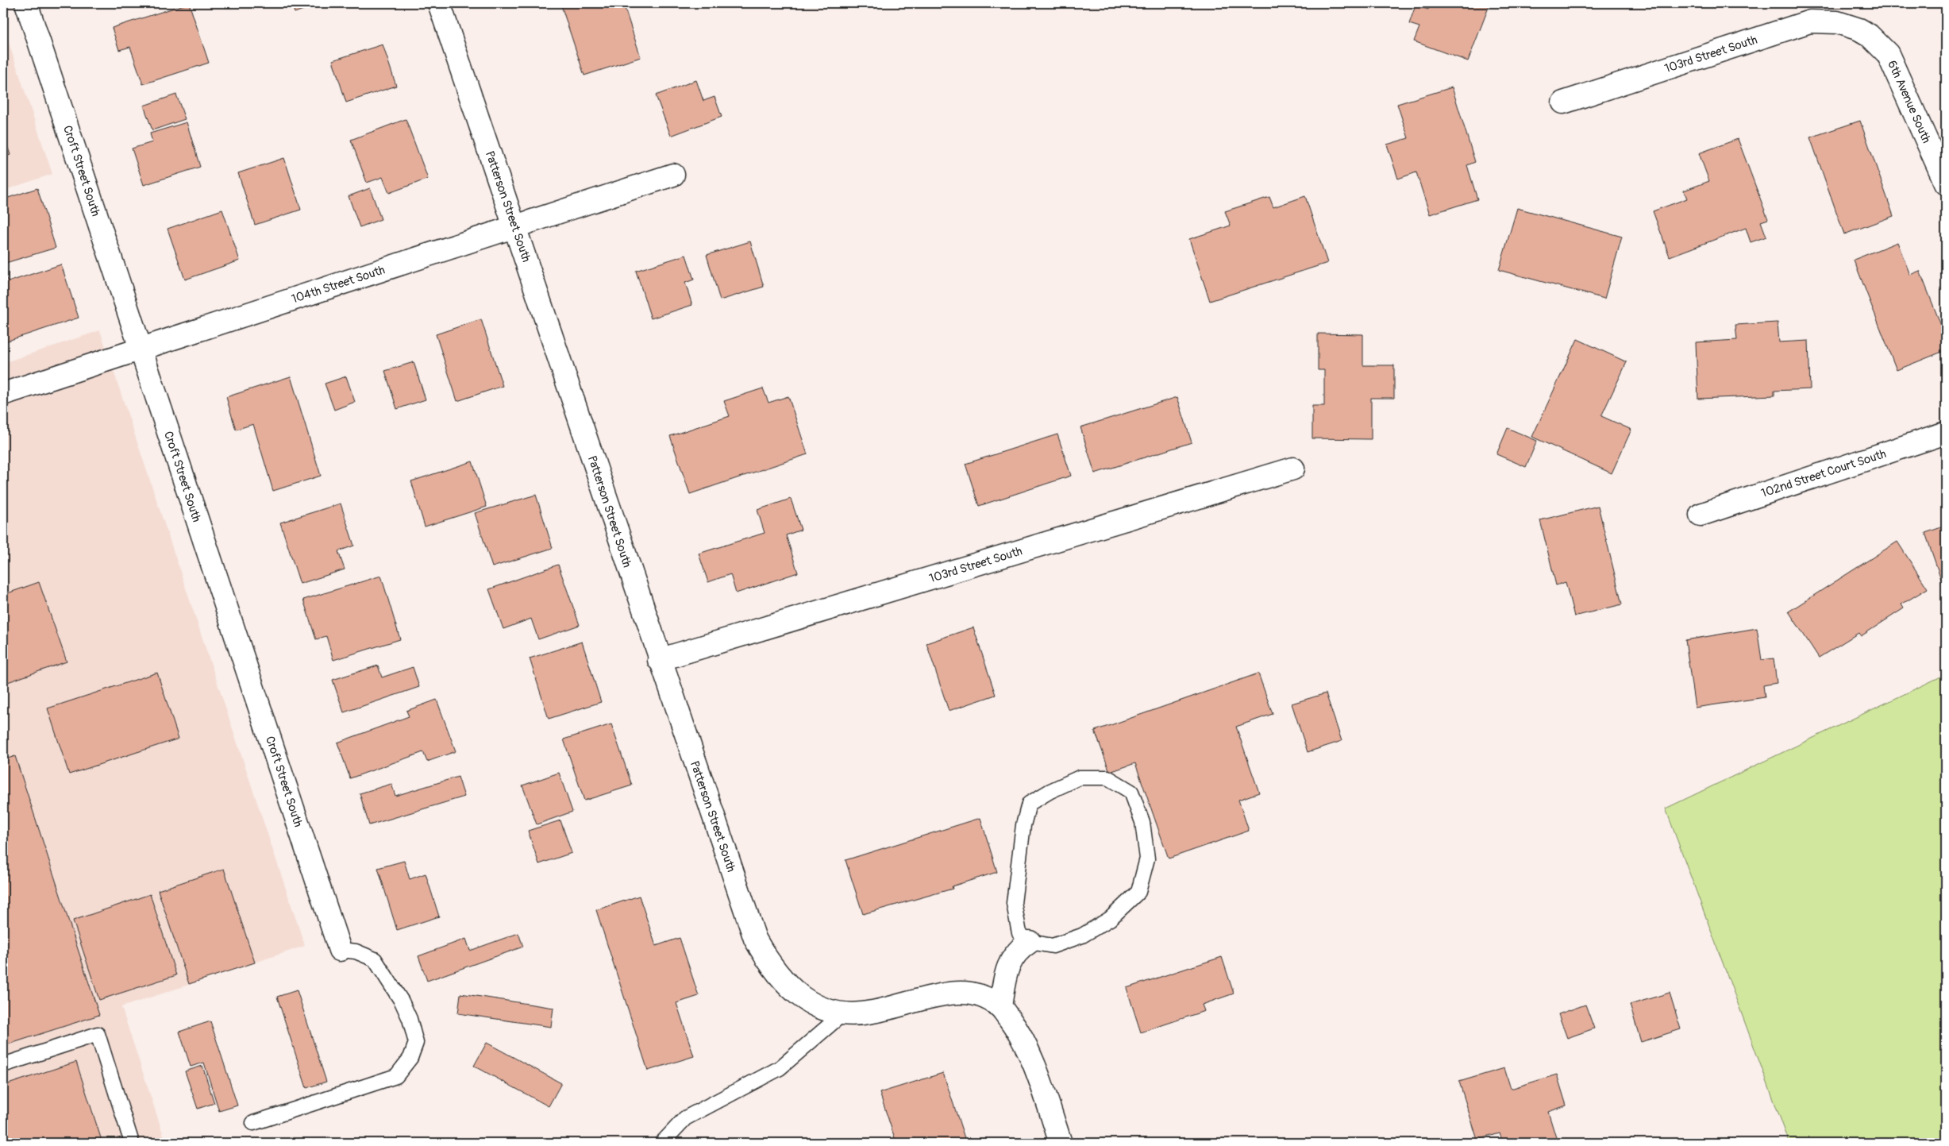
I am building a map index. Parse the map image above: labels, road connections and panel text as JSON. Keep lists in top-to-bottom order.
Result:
{
  "streets": {
    "street": [
      "103rd Street South",
      "6th Avenue South",
      "Croft Street South",
      "Patterson Street South",
      "104th Street South",
      "102nd Street Court South"
    ]
  },
  "crossings": [
    ["103rd Street South", "6th Avenue South"],
    ["103rd Street South", "Patterson Street South"],
    ["Croft Street South", "104th Street South"],
    ["Patterson Street South", "104th Street South"]
  ]
}
